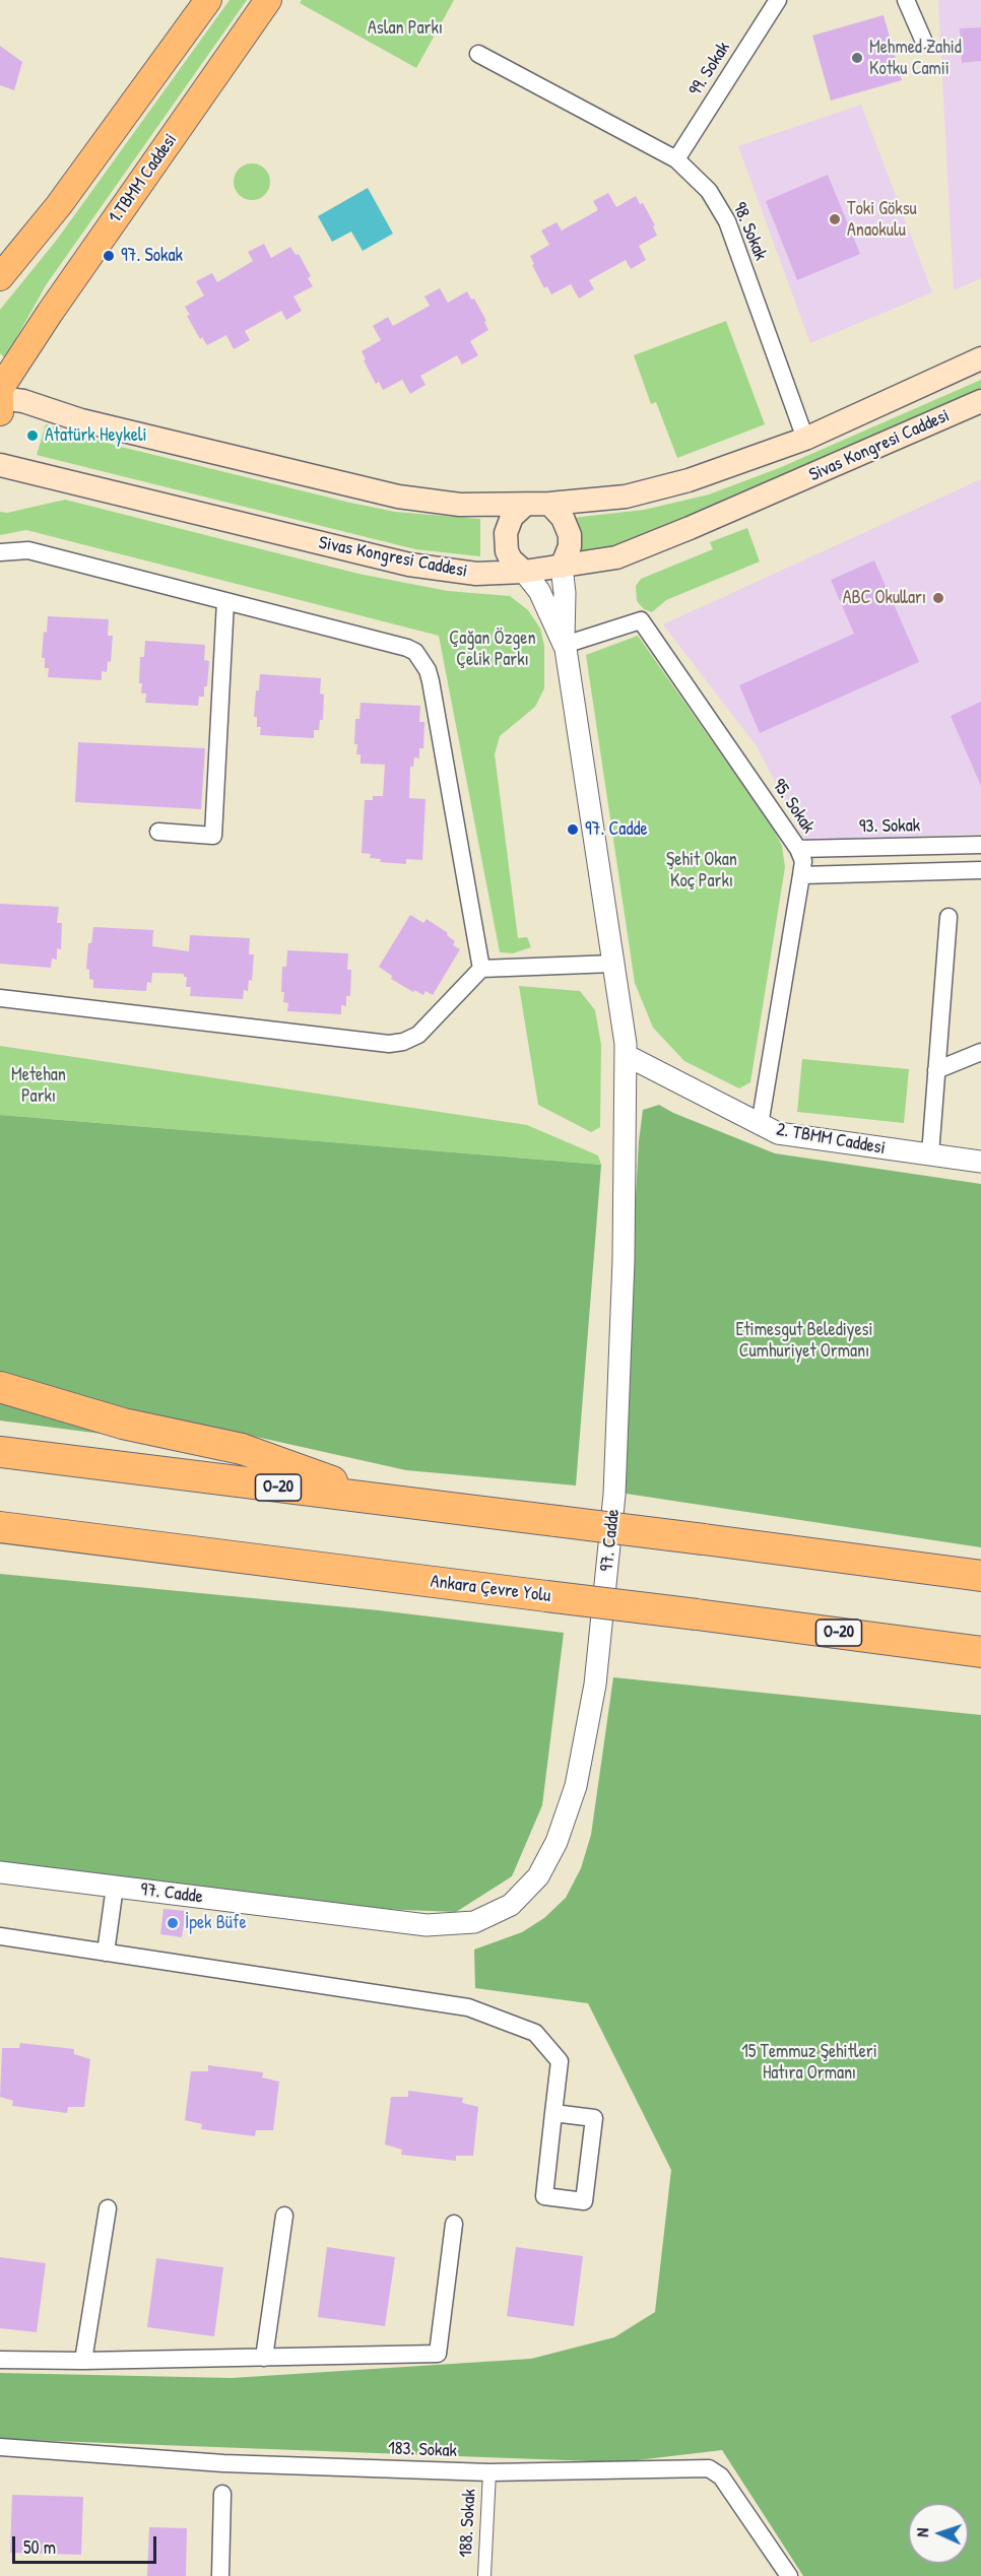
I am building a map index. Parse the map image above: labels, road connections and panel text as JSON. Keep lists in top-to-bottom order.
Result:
{
  "streets": {
    "highway": ["O-20", "Ankara Çevre Yolu"],
    "main road": ["1.TBMM Caddesi", "Sivas Kongresi Caddesi"],
    "street": [
      "99. Sokak",
      "98. Sokak",
      "95. Sokak",
      "93. Sokak",
      "2. TBMM Caddesi",
      "97. Cadde",
      "183. Sokak",
      "188. Sokak"
    ]
  },
  "crossings": [
    ["99. Sokak", "98. Sokak"],
    ["98. Sokak", "Sivas Kongresi Caddesi"],
    ["Sivas Kongresi Caddesi", "97. Cadde"],
    ["95. Sokak", "93. Sokak"],
    ["95. Sokak", "2. TBMM Caddesi"],
    ["95. Sokak", "97. Cadde"],
    ["2. TBMM Caddesi", "97. Cadde"],
    ["183. Sokak", "188. Sokak"]
  ],
  "parks": [
    "Aslan Parkı",
    "Çağan Özgen Çelik Parkı",
    "Şehit Okan Koç Parkı",
    "Metehan Parkı",
    "Etimesgut Belediyesi Cumhuriyet Ormanı",
    "15 Temmuz Şehitleri Hatıra Ormanı"
  ],
  "places": [
    "Mehmed Zahid Kotku Camii",
    "Toki Göksu Anaokulu",
    "97. Sokak",
    "Atatürk Heykeli",
    "ABC Okulları",
    "97. Cadde",
    "İpek Büfe"
  ],
  "scale_bar": "50 m",
  "north": "left"
}
